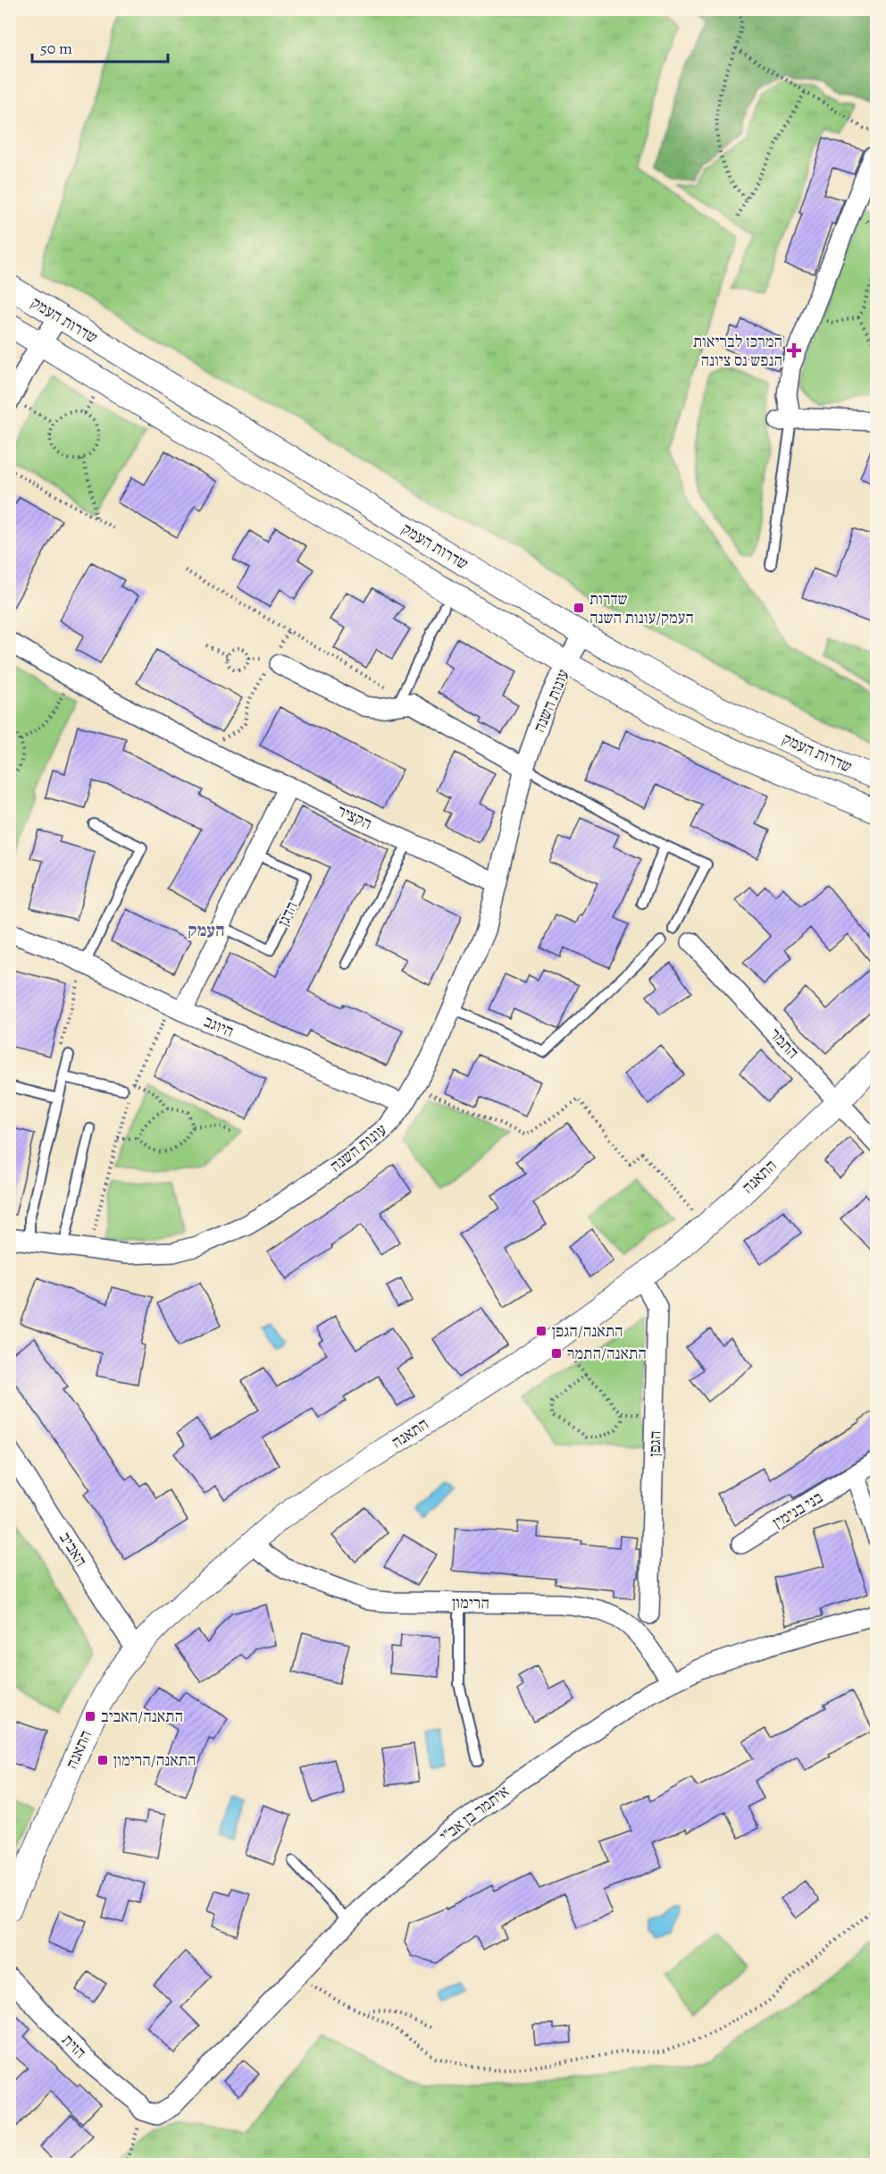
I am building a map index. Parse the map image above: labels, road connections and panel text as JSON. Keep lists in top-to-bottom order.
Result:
{
  "streets": {
    "street": [
      "שדרות העמק",
      "עונות השנה",
      "הקציר",
      "היוגב",
      "התמר",
      "התאנה",
      "הגפן",
      "בני בנימין",
      "האביב",
      "הרימון",
      "איתמר בן אב\"י",
      "הזית"
    ],
    "lane": ["הדגן"]
  },
  "crossings": [
    ["שדרות העמק", "עונות השנה"],
    ["עונות השנה", "הקציר"],
    ["עונות השנה", "היוגב"],
    ["התמר", "התאנה"],
    ["התאנה", "הגפן"],
    ["התאנה", "האביב"],
    ["התאנה", "הרימון"],
    ["הרימון", "איתמר בן אב\"י"],
    ["איתמר בן אב\"י", "הזית"]
  ],
  "districts": ["העמק"],
  "places": {
    "health": ["המרכז לבריאות הנפש נס ציונה"],
    "transit": [
      "שדרות העמק/עונות השנה",
      "התאנה/הגפן",
      "התאנה/התמר",
      "התאנה/האביב",
      "התאנה/הרימון"
    ]
  },
  "scale_bar": "50 m"
}
